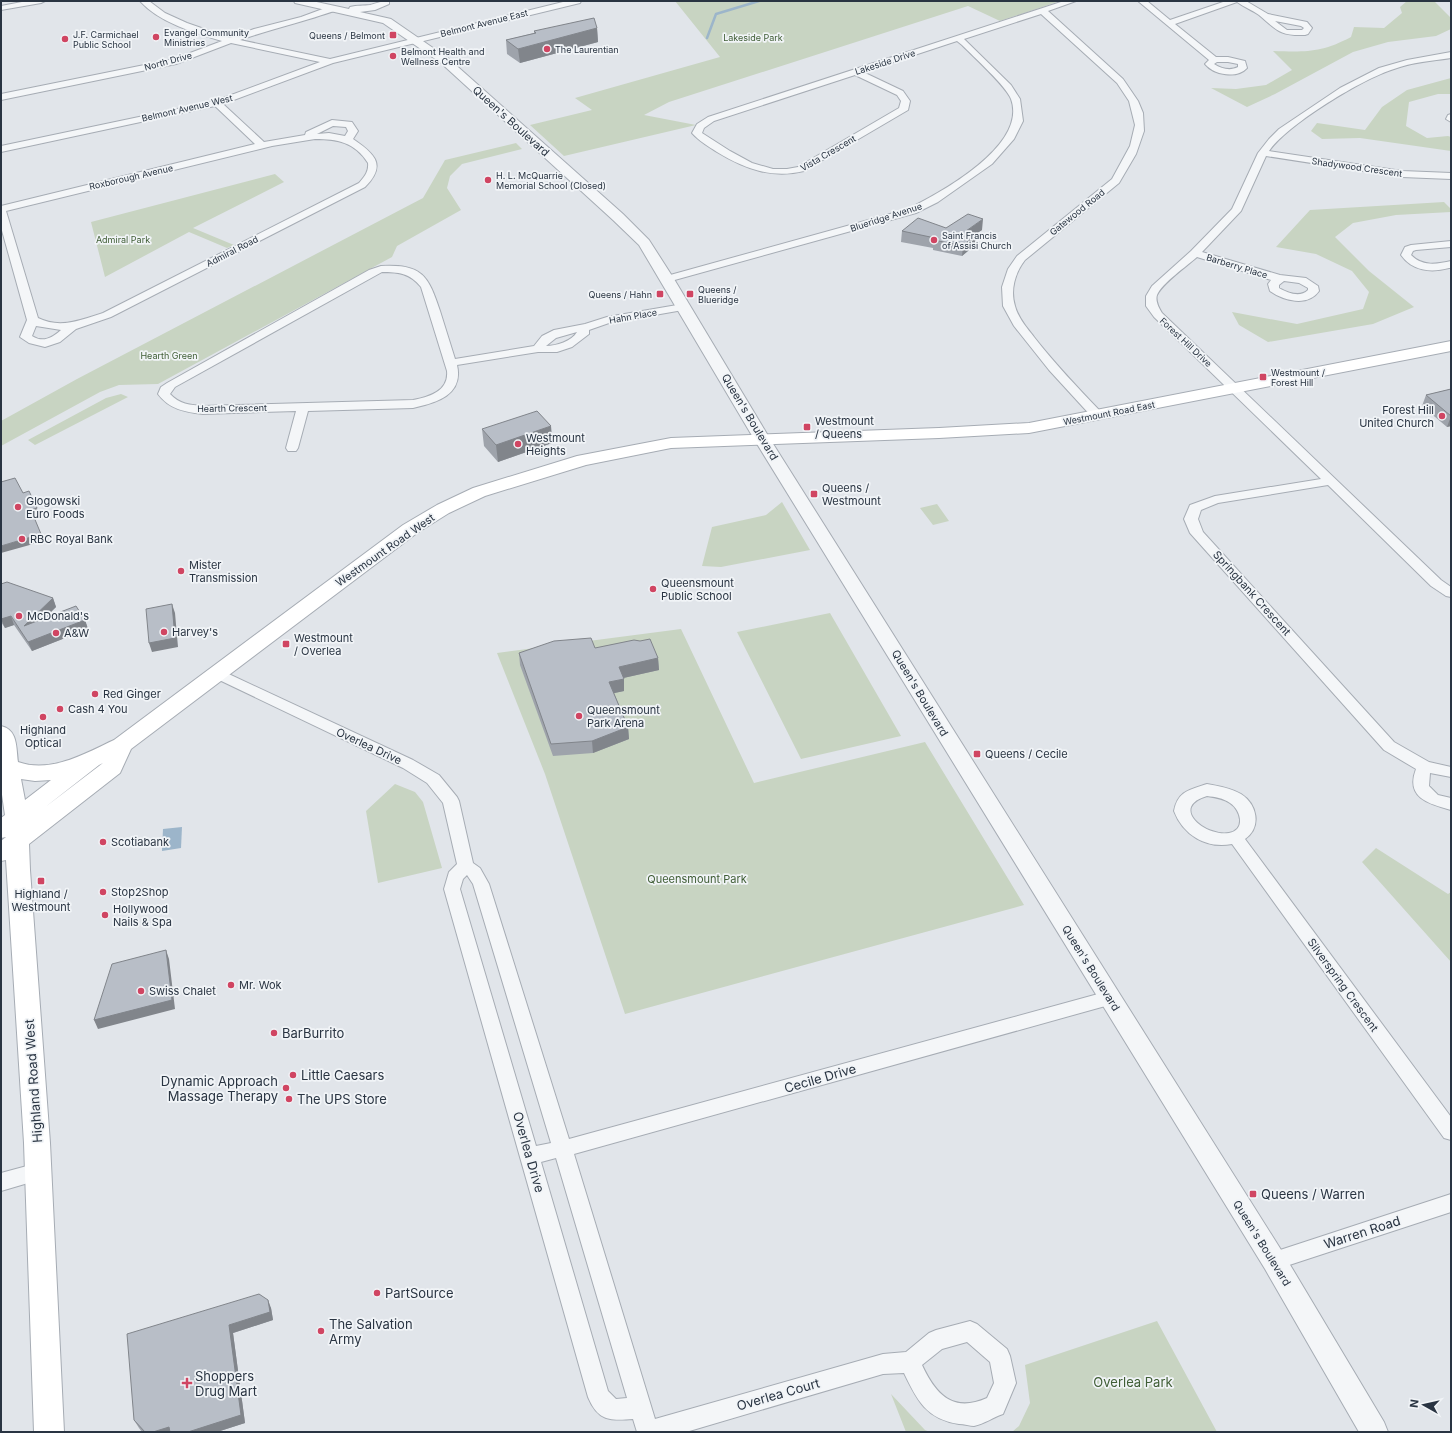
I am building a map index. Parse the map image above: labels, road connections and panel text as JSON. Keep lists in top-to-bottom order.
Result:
{
  "streets": {
    "main road": ["Westmount Road East", "Westmount Road West", "Highland Road West"],
    "street": [
      "Belmont Avenue East",
      "North Drive",
      "Lakeside Drive",
      "Belmont Avenue West",
      "Queen's Boulevard",
      "Vista Crescent",
      "Shadywood Crescent",
      "Roxborough Avenue",
      "Gatewood Road",
      "Blueridge Avenue",
      "Admiral Road",
      "Barberry Place",
      "Hahn Place",
      "Forest Hill Drive",
      "Hearth Crescent",
      "Springbank Crescent",
      "Overlea Drive",
      "Silverspring Crescent",
      "Cecile Drive",
      "Warren Road",
      "Overlea Court"
    ]
  },
  "crossings": [
    ["Belmont Avenue East", "Belmont Avenue West"],
    ["Belmont Avenue East", "Queen's Boulevard"],
    ["North Drive", "Queen's Boulevard"],
    ["Lakeside Drive", "Vista Crescent"],
    ["Lakeside Drive", "Gatewood Road"],
    ["Lakeside Drive", "Blueridge Avenue"],
    ["Belmont Avenue West", "Queen's Boulevard"],
    ["Queen's Boulevard", "Blueridge Avenue"],
    ["Queen's Boulevard", "Hahn Place"],
    ["Queen's Boulevard", "Westmount Road East"],
    ["Queen's Boulevard", "Westmount Road West"],
    ["Queen's Boulevard", "Cecile Drive"],
    ["Queen's Boulevard", "Warren Road"],
    ["Shadywood Crescent", "Forest Hill Drive"],
    ["Roxborough Avenue", "Admiral Road"],
    ["Gatewood Road", "Westmount Road East"],
    ["Barberry Place", "Forest Hill Drive"],
    ["Hahn Place", "Hearth Crescent"],
    ["Forest Hill Drive", "Westmount Road East"],
    ["Forest Hill Drive", "Springbank Crescent"],
    ["Westmount Road East", "Westmount Road West"],
    ["Westmount Road West", "Overlea Drive"],
    ["Westmount Road West", "Highland Road West"],
    ["Overlea Drive", "Cecile Drive"],
    ["Overlea Drive", "Overlea Court"]
  ],
  "parks": [
    "Lakeside Park",
    "Admiral Park",
    "Hearth Green",
    "Queensmount Park",
    "Overlea Park"
  ],
  "places": {
    "transit": [
      "Queens / Belmont",
      "Queens / Hahn",
      "Queens / Blueridge",
      "Westmount / Forest Hill",
      "Westmount / Queens",
      "Queens / Westmount",
      "Westmount / Overlea",
      "Queens / Cecile",
      "Highland / Westmount",
      "Queens / Warren"
    ],
    "other": [
      "Evangel Community Ministries",
      "J.F. Carmichael Public School",
      "The Laurentian",
      "Belmont Health and Wellness Centre",
      "H. L. McQuarrie Memorial School (Closed)",
      "Saint Francis of Assisi Church",
      "Forest Hill United Church",
      "Westmount Heights",
      "Glogowski Euro Foods",
      "RBC Royal Bank",
      "Mister Transmission",
      "Queensmount Public School",
      "McDonald's",
      "Harvey's",
      "A&W",
      "Red Ginger",
      "Cash 4 You",
      "Queensmount Park Arena",
      "Highland Optical",
      "Scotiabank",
      "Stop2Shop",
      "Hollywood Nails & Spa",
      "Mr. Wok",
      "Swiss Chalet",
      "BarBurrito",
      "Little Caesars",
      "Dynamic Approach Massage Therapy",
      "The UPS Store",
      "PartSource",
      "The Salvation Army"
    ],
    "health": ["Shoppers Drug Mart"]
  },
  "north": "left"
}
